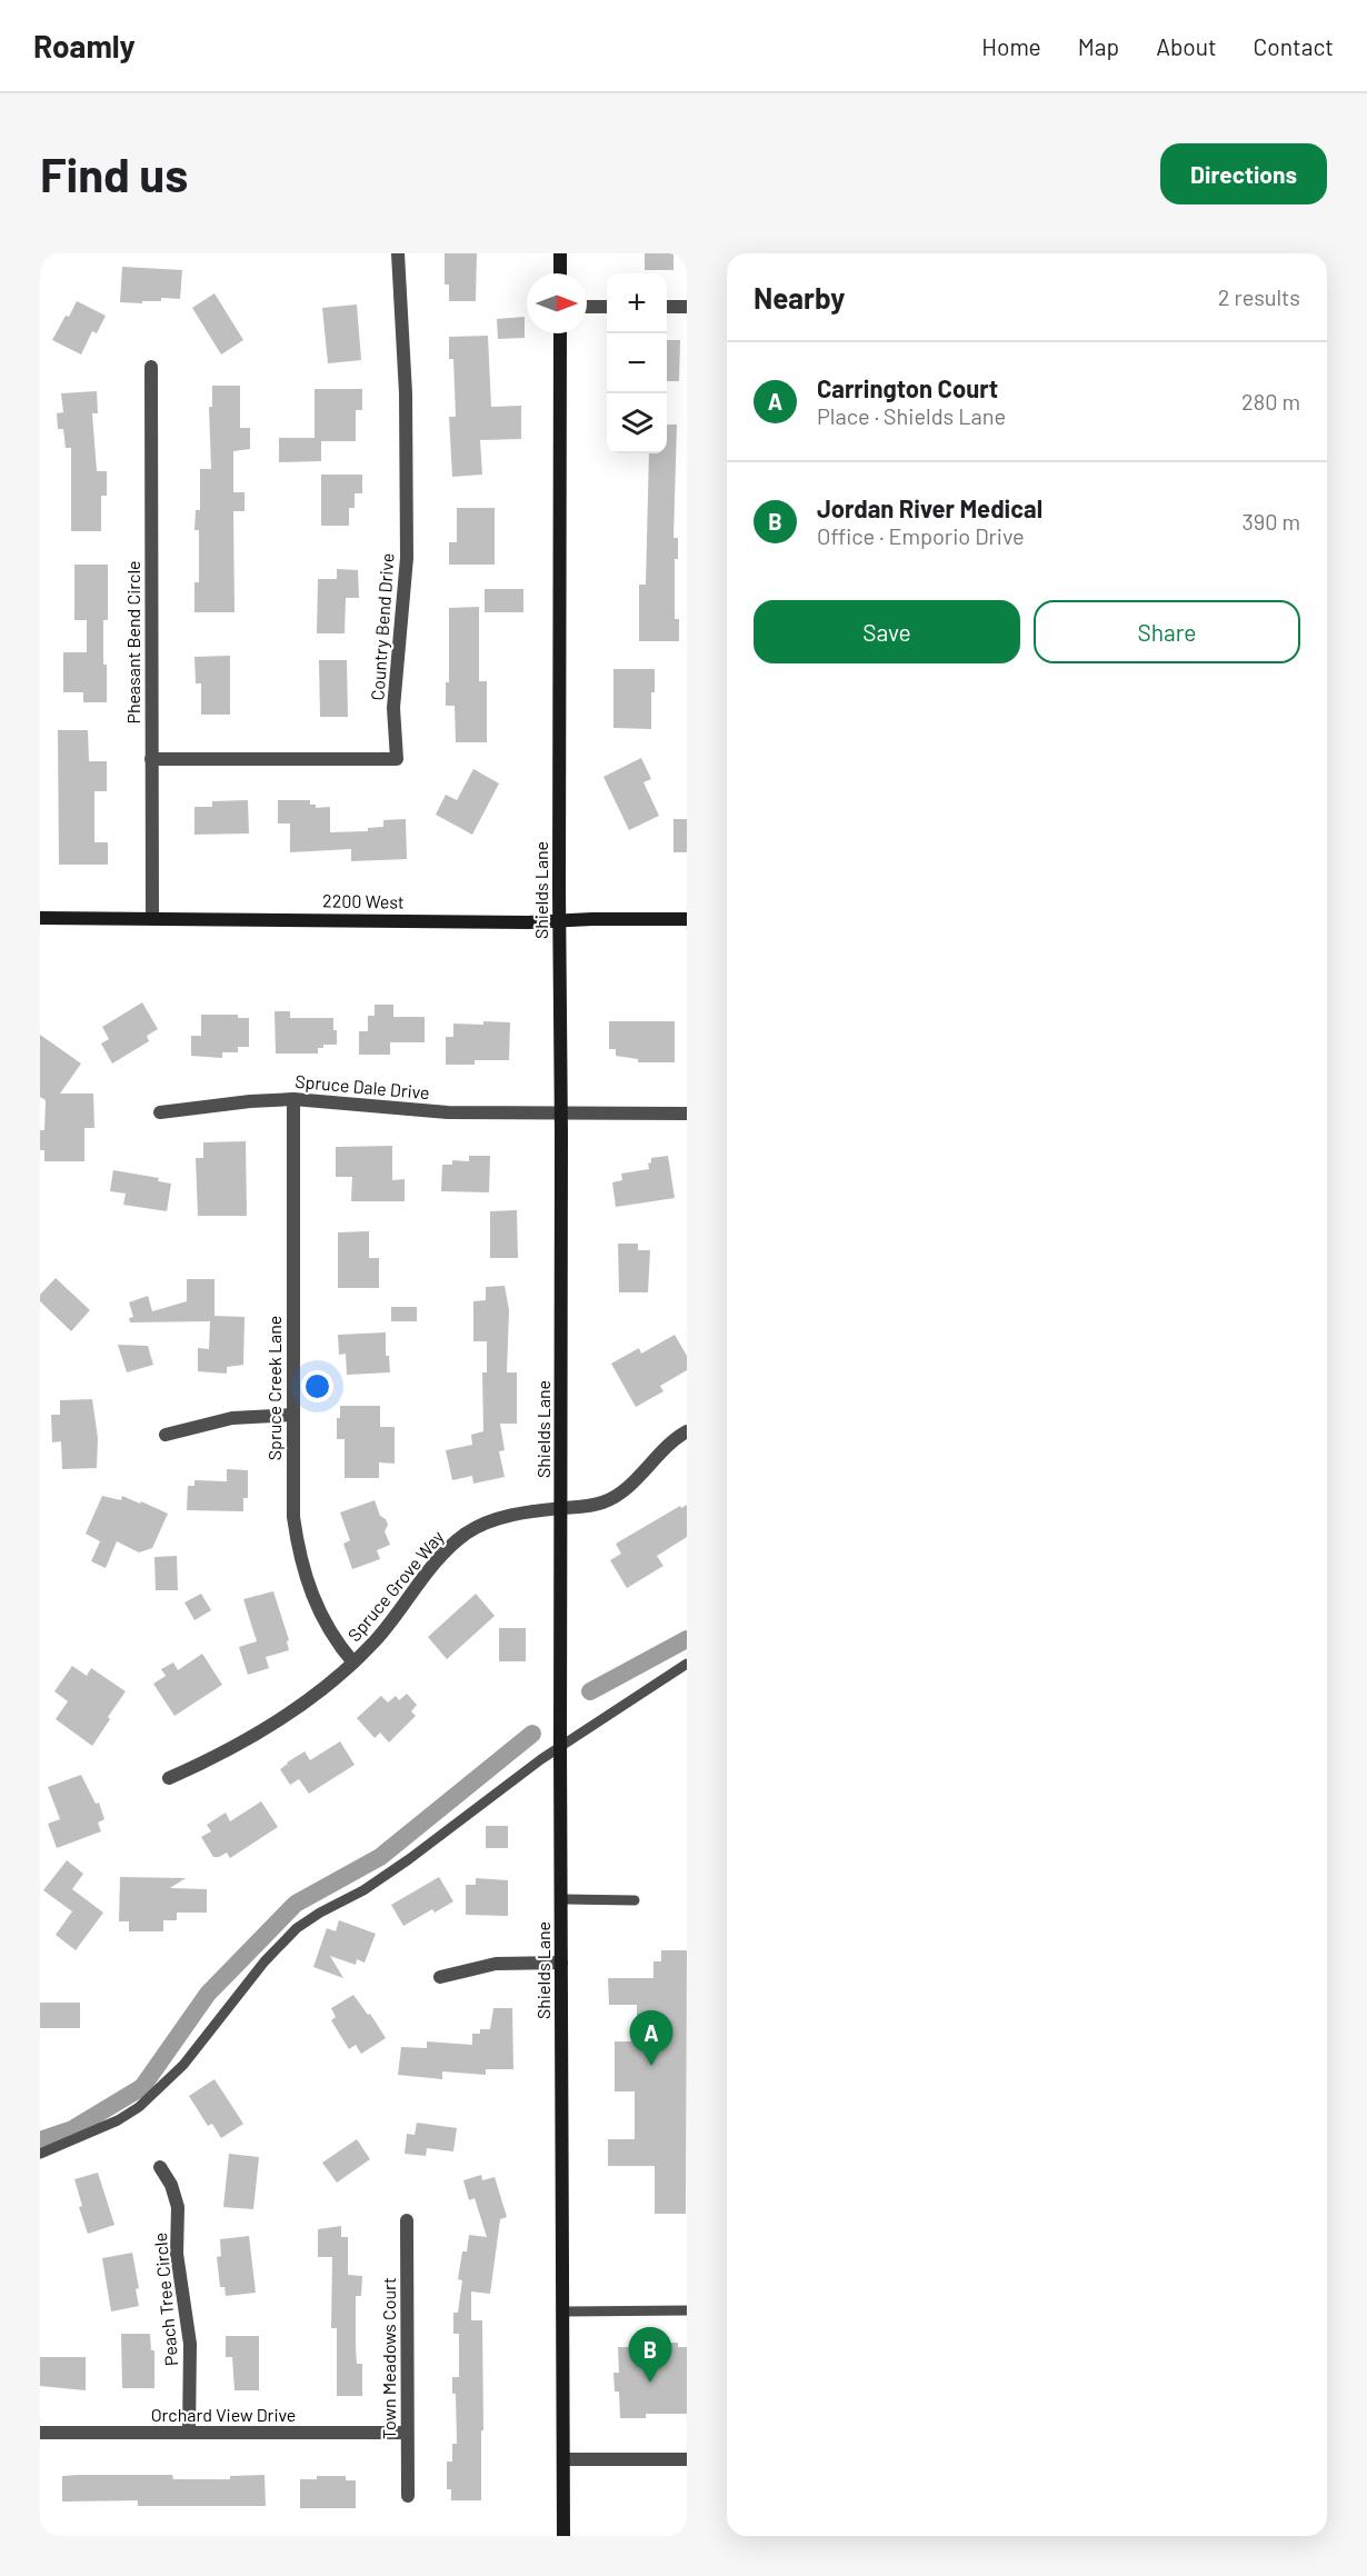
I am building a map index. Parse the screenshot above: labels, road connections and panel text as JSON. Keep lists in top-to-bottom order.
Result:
{
  "streets": {
    "main road": ["Shields Lane", "2200 West"],
    "street": [
      "Country Bend Drive",
      "Pheasant Bend Circle",
      "Spruce Dale Drive",
      "Spruce Creek Lane",
      "Spruce Grove Way",
      "Peach Tree Circle",
      "Town Meadows Court",
      "Orchard View Drive"
    ]
  },
  "crossings": [
    ["Country Bend Drive", "Pheasant Bend Circle"],
    ["Pheasant Bend Circle", "2200 West"],
    ["Shields Lane", "2200 West"],
    ["Shields Lane", "Spruce Dale Drive"],
    ["Shields Lane", "Spruce Grove Way"],
    ["Spruce Dale Drive", "Spruce Creek Lane"],
    ["Spruce Creek Lane", "Spruce Grove Way"],
    ["Peach Tree Circle", "Orchard View Drive"],
    ["Town Meadows Court", "Orchard View Drive"]
  ],
  "north": "right",
  "page": {
    "header": "Roamly",
    "nav": [
      "Home",
      "Map",
      "About",
      "Contact"
    ],
    "buttons": [
      "Directions",
      ["Save", "Share"]
    ],
    "title": "Find us",
    "heading": ["Nearby", "2 results"],
    "map_buttons": ["+", "−"],
    "list": [
      {
        "mark": "A",
        "name": "Carrington Court",
        "note": "Place · Shields Lane",
        "value": "280 m"
      },
      {
        "mark": "B",
        "name": "Jordan River Medical",
        "note": "Office · Emporio Drive",
        "value": "390 m"
      }
    ],
    "pins": ["A", "B"]
  }
}
